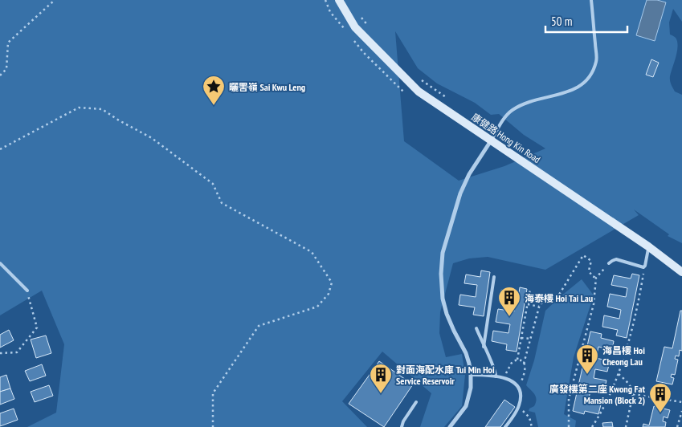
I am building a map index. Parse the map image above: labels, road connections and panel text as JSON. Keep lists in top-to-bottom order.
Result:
{
  "streets": {
    "street": ["康健路 Hong Kin Road"]
  },
  "places": {
    "place": ["曬罟嶺 Sai Kwu Leng"],
    "building": [
      "海泰樓 Hoi Tai Lau",
      "海昌樓 Hoi Cheong Lau",
      "對面海配水庫 Tui Min Hoi Service Reservoir",
      "廣發樓第二座 Kwong Fat Mansion (Block 2)"
    ]
  },
  "scale_bar": "50 m"
}
